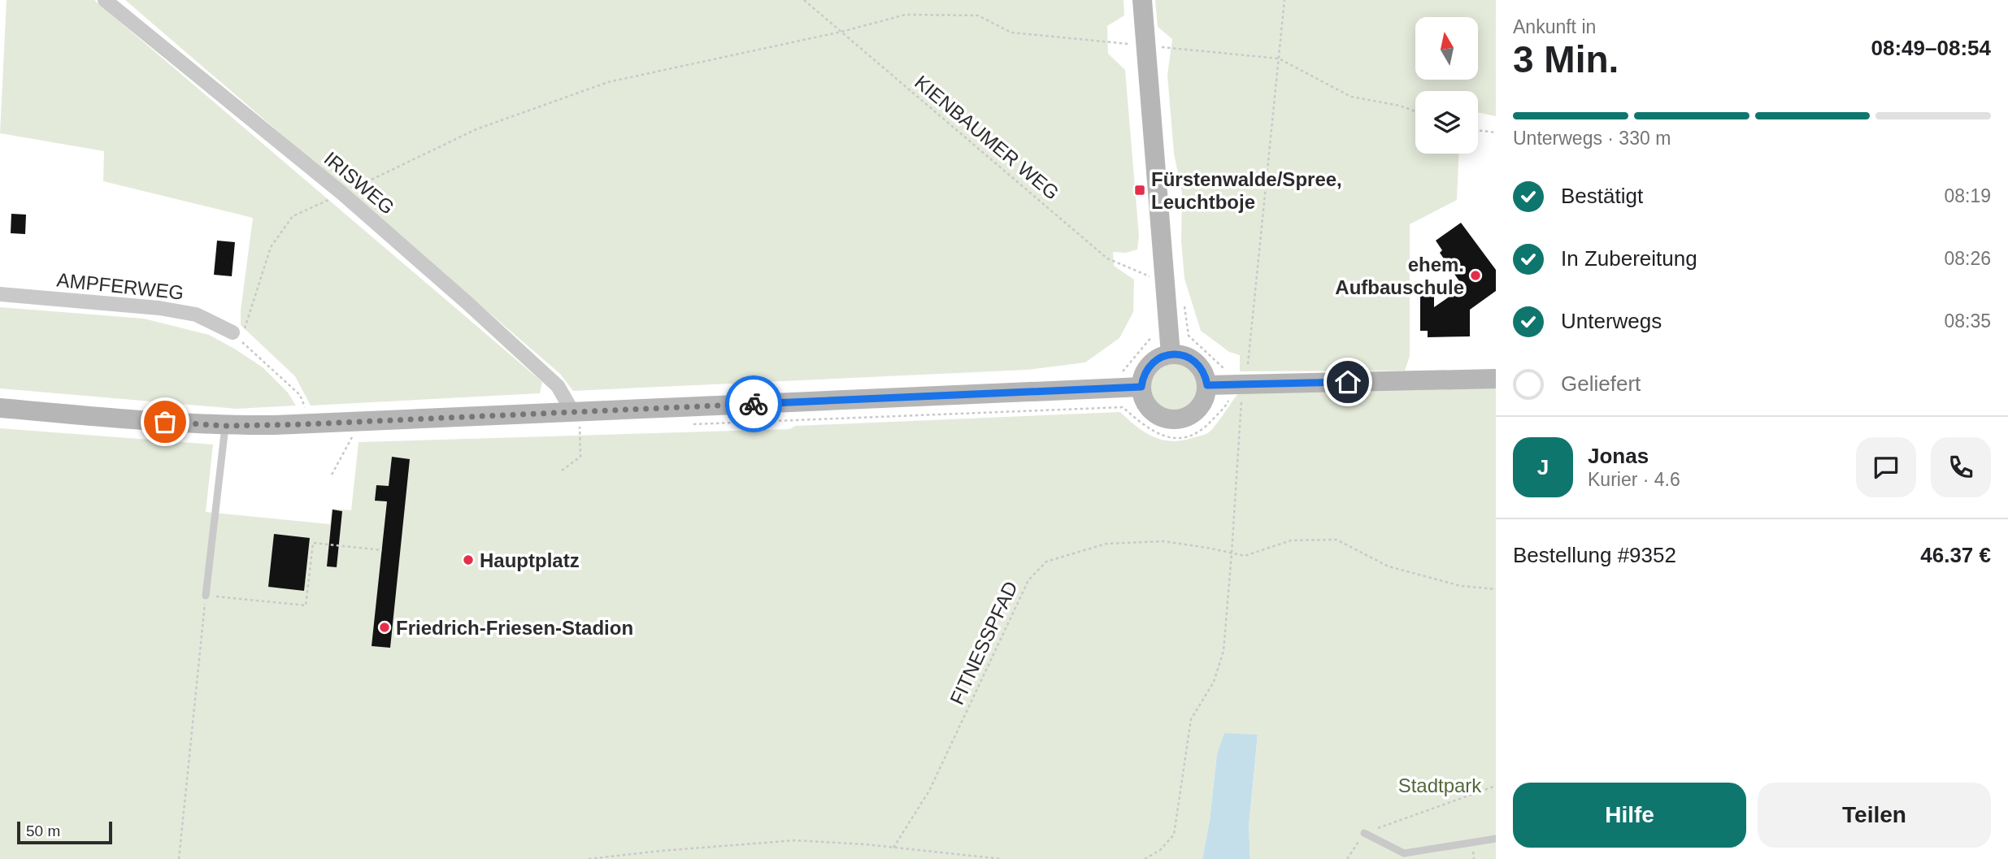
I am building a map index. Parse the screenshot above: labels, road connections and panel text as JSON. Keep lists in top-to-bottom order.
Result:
{
  "streets": {
    "street": ["IRISWEG", "AMPFERWEG"],
    "path": ["KIENBAUMER WEG", "FITNESSPFAD"]
  },
  "parks": ["Stadtpark"],
  "places": {
    "transit": ["Fürstenwalde/Spree, Leuchtboje"],
    "other": ["ehem. Aufbauschule", "Hauptplatz", "Friedrich-Friesen-Stadion"]
  },
  "scale_bar": "50 m",
  "north": "top",
  "page": {
    "heading": ["3 Min.", "Ankunft in", "08:49–08:54"],
    "panel": [
      "Jonas",
      "Kurier · 4.6",
      "Bestellung #9352",
      "46.37 €"
    ],
    "bar": "Unterwegs · 330 m",
    "list": [
      ["Bestätigt", "08:19"],
      ["In Zubereitung", "08:26"],
      ["Unterwegs", "08:35"],
      "Geliefert"
    ],
    "round": "J",
    "buttons": ["Hilfe", "Teilen"],
    "scale": "50 m"
  }
}
